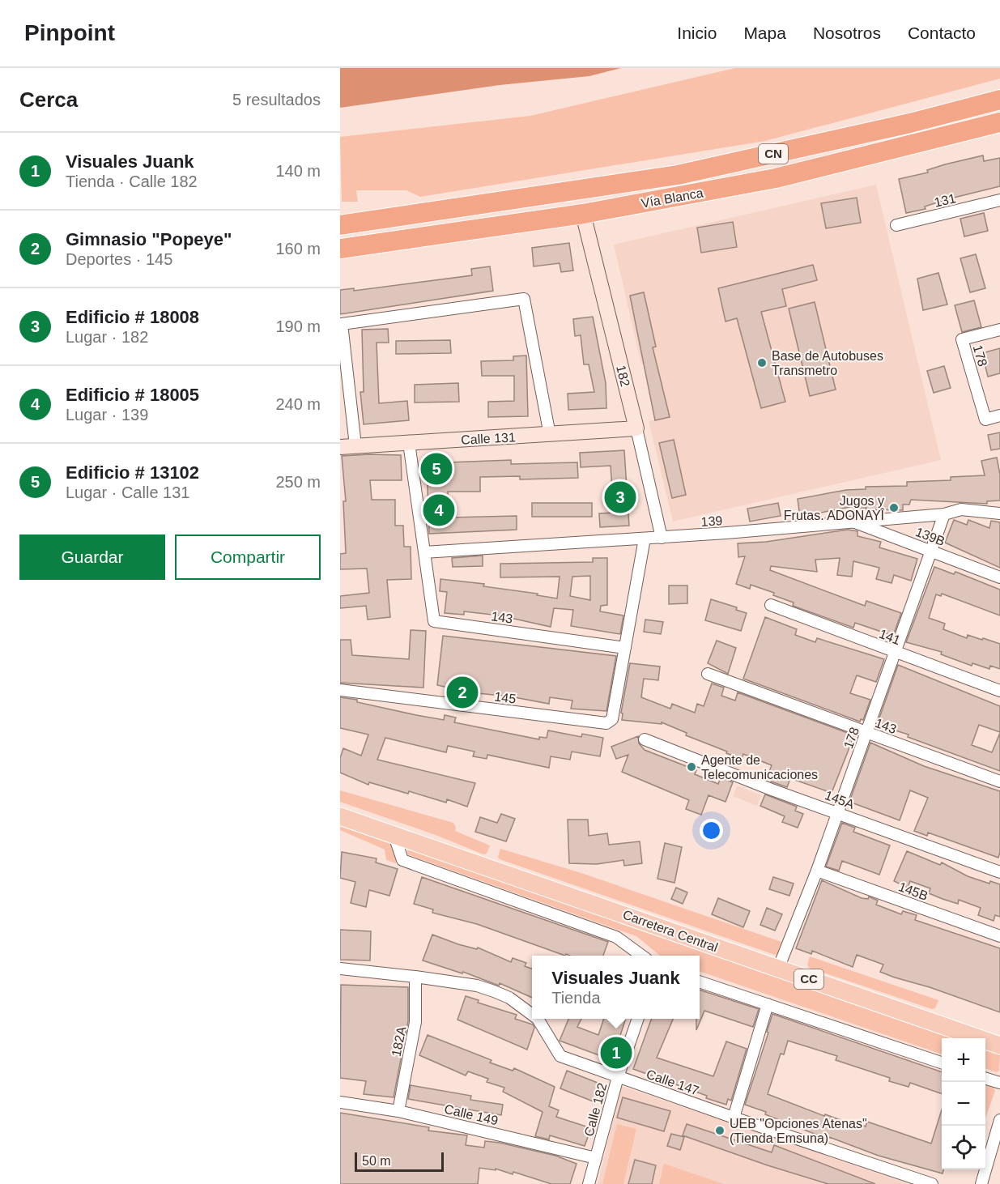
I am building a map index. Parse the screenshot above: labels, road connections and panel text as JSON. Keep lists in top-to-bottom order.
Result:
{
  "streets": {
    "highway": ["CN", "Vía Blanca"],
    "main road": ["Carretera Central", "CC"],
    "street": [
      "131",
      "178",
      "182",
      "Calle 131",
      "139",
      "139B",
      "143",
      "141",
      "145",
      "145A",
      "145B",
      "182А",
      "Calle 147",
      "Calle 182",
      "Calle 149"
    ]
  },
  "crossings": [
    ["Vía Blanca", "182"],
    ["178", "139"],
    ["178", "139B"],
    ["178", "143"],
    ["178", "141"],
    ["178", "145A"],
    ["178", "145B"],
    ["178", "Carretera Central"],
    ["182", "Calle 131"],
    ["182", "139"],
    ["139", "139B"],
    ["139", "143"],
    ["143", "145"],
    ["182А", "Calle 147"],
    ["182А", "Calle 149"],
    ["Calle 147", "Calle 182"],
    ["Calle 182", "Calle 149"]
  ],
  "places": [
    "Base de Autobuses Transmetro",
    "Jugos y Frutas. ADONAYÎ",
    "Agente de Telecomunicaciones",
    "UEB \"Opciones Atenas\" (Tienda Emsuna)"
  ],
  "scale_bar": "50 m",
  "page": {
    "header": "Pinpoint",
    "nav": [
      "Inicio",
      "Mapa",
      "Nosotros",
      "Contacto"
    ],
    "heading": ["Cerca", "5 resultados"],
    "list": [
      {
        "mark": "1",
        "name": "Visuales Juank",
        "note": "Tienda · Calle 182",
        "value": "140 m"
      },
      {
        "mark": "2",
        "name": "Gimnasio \"Popeye\"",
        "note": "Deportes · 145",
        "value": "160 m"
      },
      {
        "mark": "3",
        "name": "Edificio # 18008",
        "note": "Lugar · 182",
        "value": "190 m"
      },
      {
        "mark": "4",
        "name": "Edificio # 18005",
        "note": "Lugar · 139",
        "value": "240 m"
      },
      {
        "mark": "5",
        "name": "Edificio # 13102",
        "note": "Lugar · Calle 131",
        "value": "250 m"
      }
    ],
    "pins": [
      "5",
      "3",
      "4",
      "2",
      "1"
    ],
    "buttons": ["Guardar", "Compartir"],
    "popup": ["Visuales Juank", "Tienda"],
    "map_buttons": ["+", "−"],
    "scale": "50 m"
  }
}
